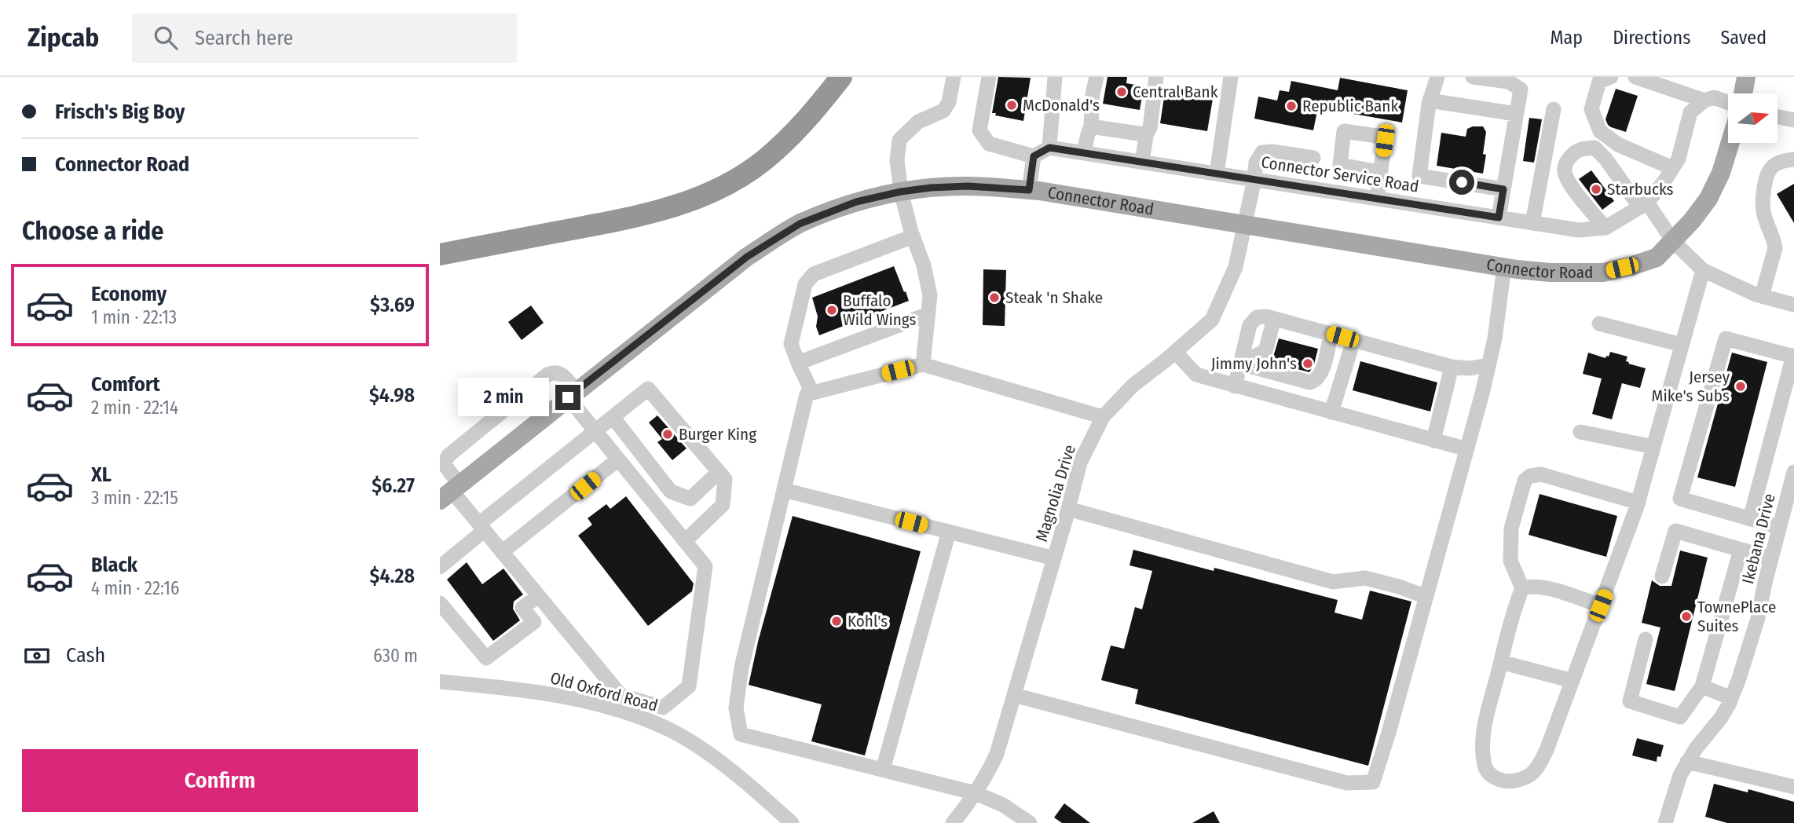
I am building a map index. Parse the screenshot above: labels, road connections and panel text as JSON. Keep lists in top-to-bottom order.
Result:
{
  "streets": {
    "main road": ["Connector Road"],
    "street": [
      "Connector Service Road",
      "Magnolia Drive",
      "Ikebana Drive",
      "Old Oxford Road"
    ]
  },
  "crossings": [
    ["Connector Service Road", "Magnolia Drive"],
    ["Connector Road", "Magnolia Drive"]
  ],
  "places": [
    "Central Bank",
    "McDonald's",
    "Republic Bank",
    "Starbucks",
    "Steak 'n Shake",
    "Buffalo Wild Wings",
    "Jimmy John's",
    "Jersey Mike's Subs",
    "Burger King",
    "TownePlace Suites",
    "Kohl's"
  ],
  "north": "right",
  "page": {
    "header": "Zipcab",
    "search": "Search here",
    "nav": ["Map", "Directions", "Saved"],
    "banner": ["Frisch's Big Boy", "Connector Road"],
    "heading": "Choose a ride",
    "list": [
      {
        "name": "Economy",
        "note": "1 min · 22:13",
        "value": "$3.69"
      },
      {
        "name": "Comfort",
        "note": "2 min · 22:14",
        "value": "$4.98"
      },
      {
        "name": "XL",
        "note": "3 min · 22:15",
        "value": "$6.27"
      },
      {
        "name": "Black",
        "note": "4 min · 22:16",
        "value": "$4.28"
      }
    ],
    "bubble": "2 min",
    "pay": ["Cash", "630 m"],
    "buttons": "Confirm"
  }
}
